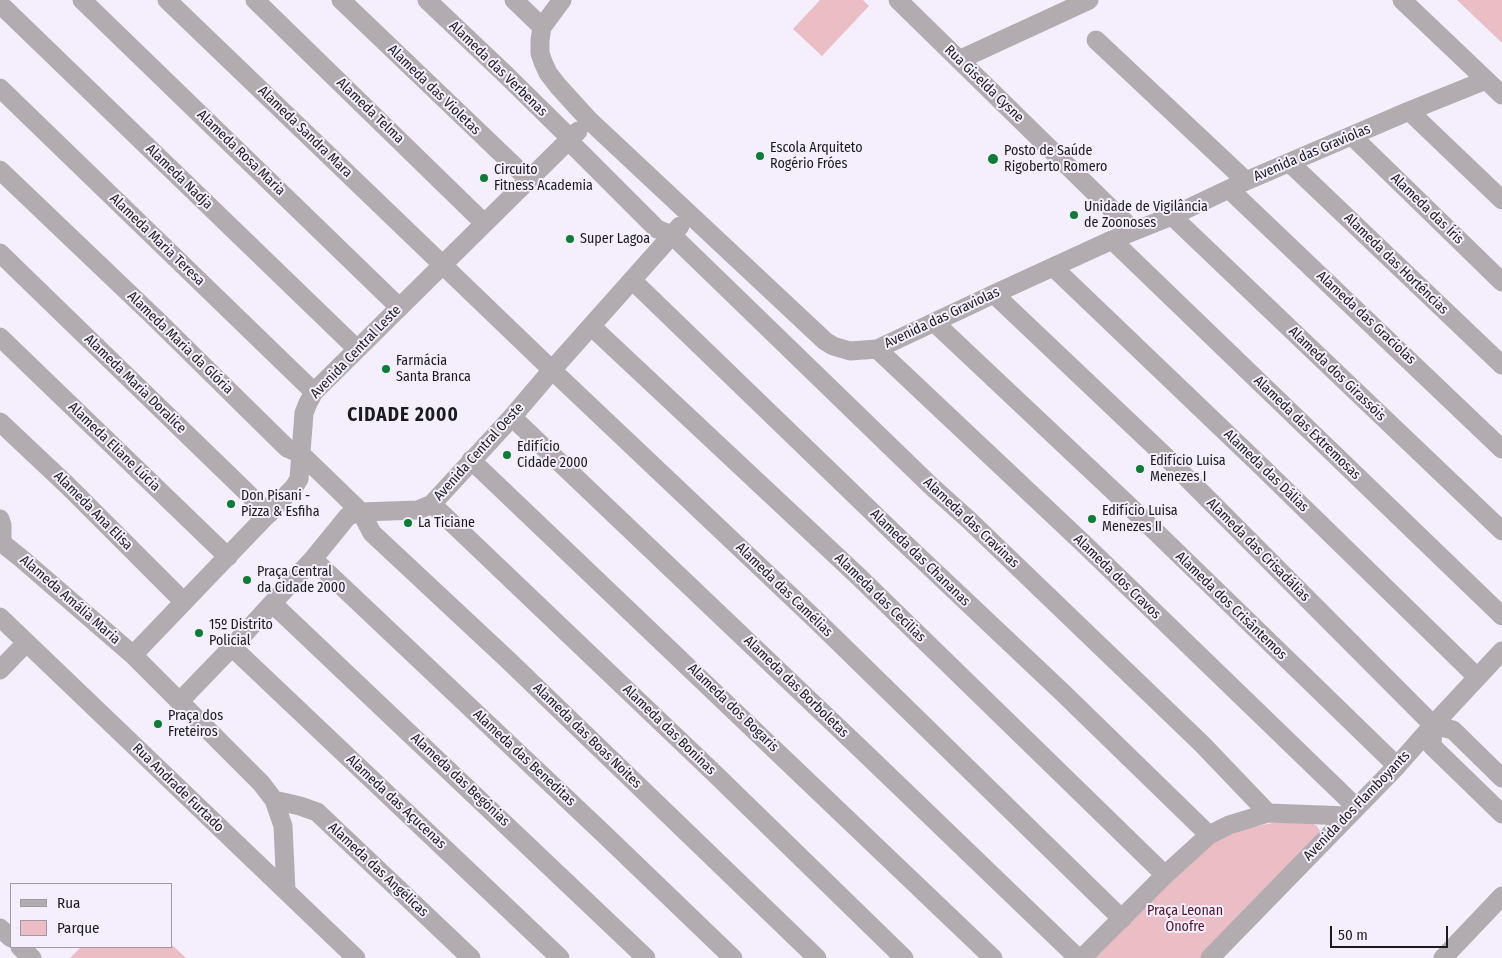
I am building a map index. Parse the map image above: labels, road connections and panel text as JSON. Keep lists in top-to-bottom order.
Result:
{
  "streets": {
    "street": [
      "Alameda das Verbenas",
      "Rua Giselda Cysne",
      "Alameda das Violetas",
      "Alameda Telma",
      "Alameda Sandra Mara",
      "Alameda Rosa Maria",
      "Avenida das Graviolas",
      "Alameda Nadja",
      "Alameda das Íris",
      "Alameda Maria Teresa",
      "Alameda das Hortências",
      "Alameda das Gracíolas",
      "Alameda Maria da Glória",
      "Avenida Central Leste",
      "Alameda dos Girassóis",
      "Alameda Maria Doralice",
      "Alameda das Extremosas",
      "Alameda Eliane Lúcia",
      "Avenida Central Oeste",
      "Alameda das Dálias",
      "Alameda Ana Elisa",
      "Alameda das Cravinas",
      "Alameda das Crisadálias",
      "Alameda das Chananas",
      "Alameda dos Cravos",
      "Alameda das Camélias",
      "Alameda das Cecílias",
      "Alameda Amália Maria",
      "Alameda dos Crisântemos",
      "Alameda das Borboletas",
      "Alameda dos Bogaris",
      "Alameda das Boninas",
      "Alameda das Boas Noites",
      "Alameda das Beneditas",
      "Alameda das Begônias",
      "Rua Andrade Furtado",
      "Alameda das Açucenas",
      "Avenida dos Flamboyants",
      "Alameda das Angélicas"
    ]
  },
  "crossings": [
    ["Alameda das Verbenas", "Avenida Central Leste"],
    ["Alameda das Verbenas", "Avenida Central Oeste"],
    ["Alameda das Verbenas", "Alameda das Cravinas"],
    ["Rua Giselda Cysne", "Avenida das Graviolas"],
    ["Alameda das Violetas", "Avenida Central Leste"],
    ["Alameda Telma", "Avenida Central Leste"],
    ["Alameda Sandra Mara", "Avenida Central Leste"],
    ["Alameda Sandra Mara", "Alameda das Camélias"],
    ["Alameda Rosa Maria", "Avenida Central Leste"],
    ["Avenida das Graviolas", "Alameda das Íris"],
    ["Avenida das Graviolas", "Alameda das Hortências"],
    ["Avenida das Graviolas", "Alameda das Gracíolas"],
    ["Avenida das Graviolas", "Avenida Central Leste"],
    ["Avenida das Graviolas", "Alameda dos Girassóis"],
    ["Avenida das Graviolas", "Alameda das Extremosas"],
    ["Avenida das Graviolas", "Avenida Central Oeste"],
    ["Avenida das Graviolas", "Alameda das Dálias"],
    ["Avenida das Graviolas", "Alameda das Crisadálias"],
    ["Avenida das Graviolas", "Alameda dos Cravos"],
    ["Avenida das Graviolas", "Alameda dos Crisântemos"],
    ["Alameda Nadja", "Avenida Central Leste"],
    ["Alameda Maria Teresa", "Avenida Central Leste"],
    ["Alameda Maria da Glória", "Avenida Central Leste"],
    ["Alameda Maria da Glória", "Avenida Central Oeste"],
    ["Alameda Maria da Glória", "Alameda das Boas Noites"],
    ["Avenida Central Leste", "Alameda Maria Doralice"],
    ["Avenida Central Leste", "Alameda Eliane Lúcia"],
    ["Avenida Central Leste", "Alameda Ana Elisa"],
    ["Avenida Central Leste", "Alameda das Camélias"],
    ["Avenida Central Leste", "Alameda Amália Maria"],
    ["Avenida Central Oeste", "Alameda das Cravinas"],
    ["Avenida Central Oeste", "Alameda das Chananas"],
    ["Avenida Central Oeste", "Alameda das Camélias"],
    ["Avenida Central Oeste", "Alameda das Cecílias"],
    ["Avenida Central Oeste", "Alameda das Borboletas"],
    ["Avenida Central Oeste", "Alameda dos Bogaris"],
    ["Avenida Central Oeste", "Alameda das Boninas"],
    ["Avenida Central Oeste", "Alameda das Boas Noites"],
    ["Alameda das Dálias", "Avenida dos Flamboyants"],
    ["Alameda das Crisadálias", "Avenida dos Flamboyants"],
    ["Alameda dos Cravos", "Avenida dos Flamboyants"],
    ["Alameda dos Crisântemos", "Avenida dos Flamboyants"]
  ],
  "districts": ["CIDADE 2000"],
  "parks": ["Praça Leonan Onofre"],
  "places": [
    "Escola Arquiteto Rogério Fróes",
    "Posto de Saúde Rigoberto Romero",
    "Circuito Fitness Academia",
    "Unidade de Vigilância de Zoonoses",
    "Super Lagoa",
    "Farmácia Santa Branca",
    "Edifício Cidade 2000",
    "Edifício Luisa Menezes I",
    "Don Pisani - Pizza & Esfiha",
    "Edifício Luisa Menezes II",
    "La Ticiane",
    "Praça Central da Cidade 2000",
    "15º Distrito Policial",
    "Praça dos Freteiros"
  ],
  "legend": ["Rua", "Parque"],
  "scale_bar": "50 m"
}
